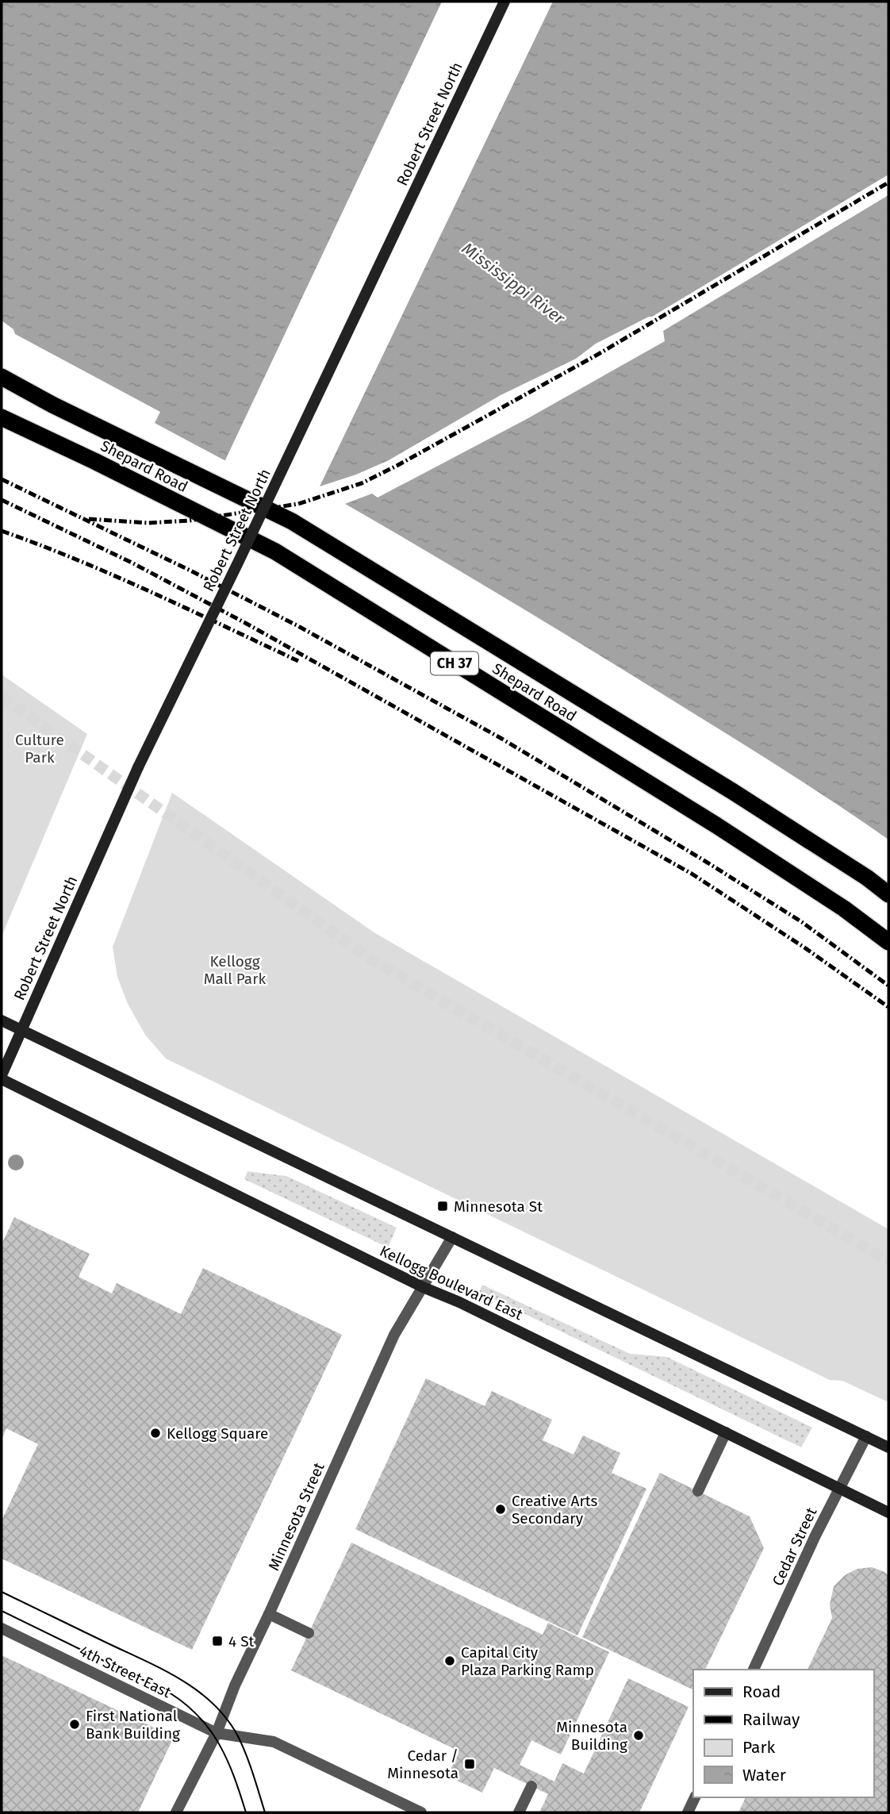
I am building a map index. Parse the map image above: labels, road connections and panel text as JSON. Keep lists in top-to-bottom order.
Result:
{
  "streets": {
    "highway": ["Shepard Road", "CH 37"],
    "main road": ["Robert Street North", "Kellogg Boulevard East"],
    "street": ["Minnesota Street", "Cedar Street", "4th Street East"]
  },
  "crossings": [
    ["Kellogg Boulevard East", "Minnesota Street"],
    ["Kellogg Boulevard East", "Cedar Street"],
    ["Minnesota Street", "4th Street East"]
  ],
  "water": ["Mississippi River"],
  "parks": ["Culture Park", "Kellogg Mall Park"],
  "places": {
    "transit": ["Minnesota St", "4 St", "Cedar / Minnesota"],
    "other": [
      "Kellogg Square",
      "Creative Arts Secondary",
      "Capital City Plaza Parking Ramp",
      "First National Bank Building",
      "Minnesota Building"
    ]
  },
  "legend": [
    "Road",
    "Railway",
    "Park",
    "Water"
  ]
}
